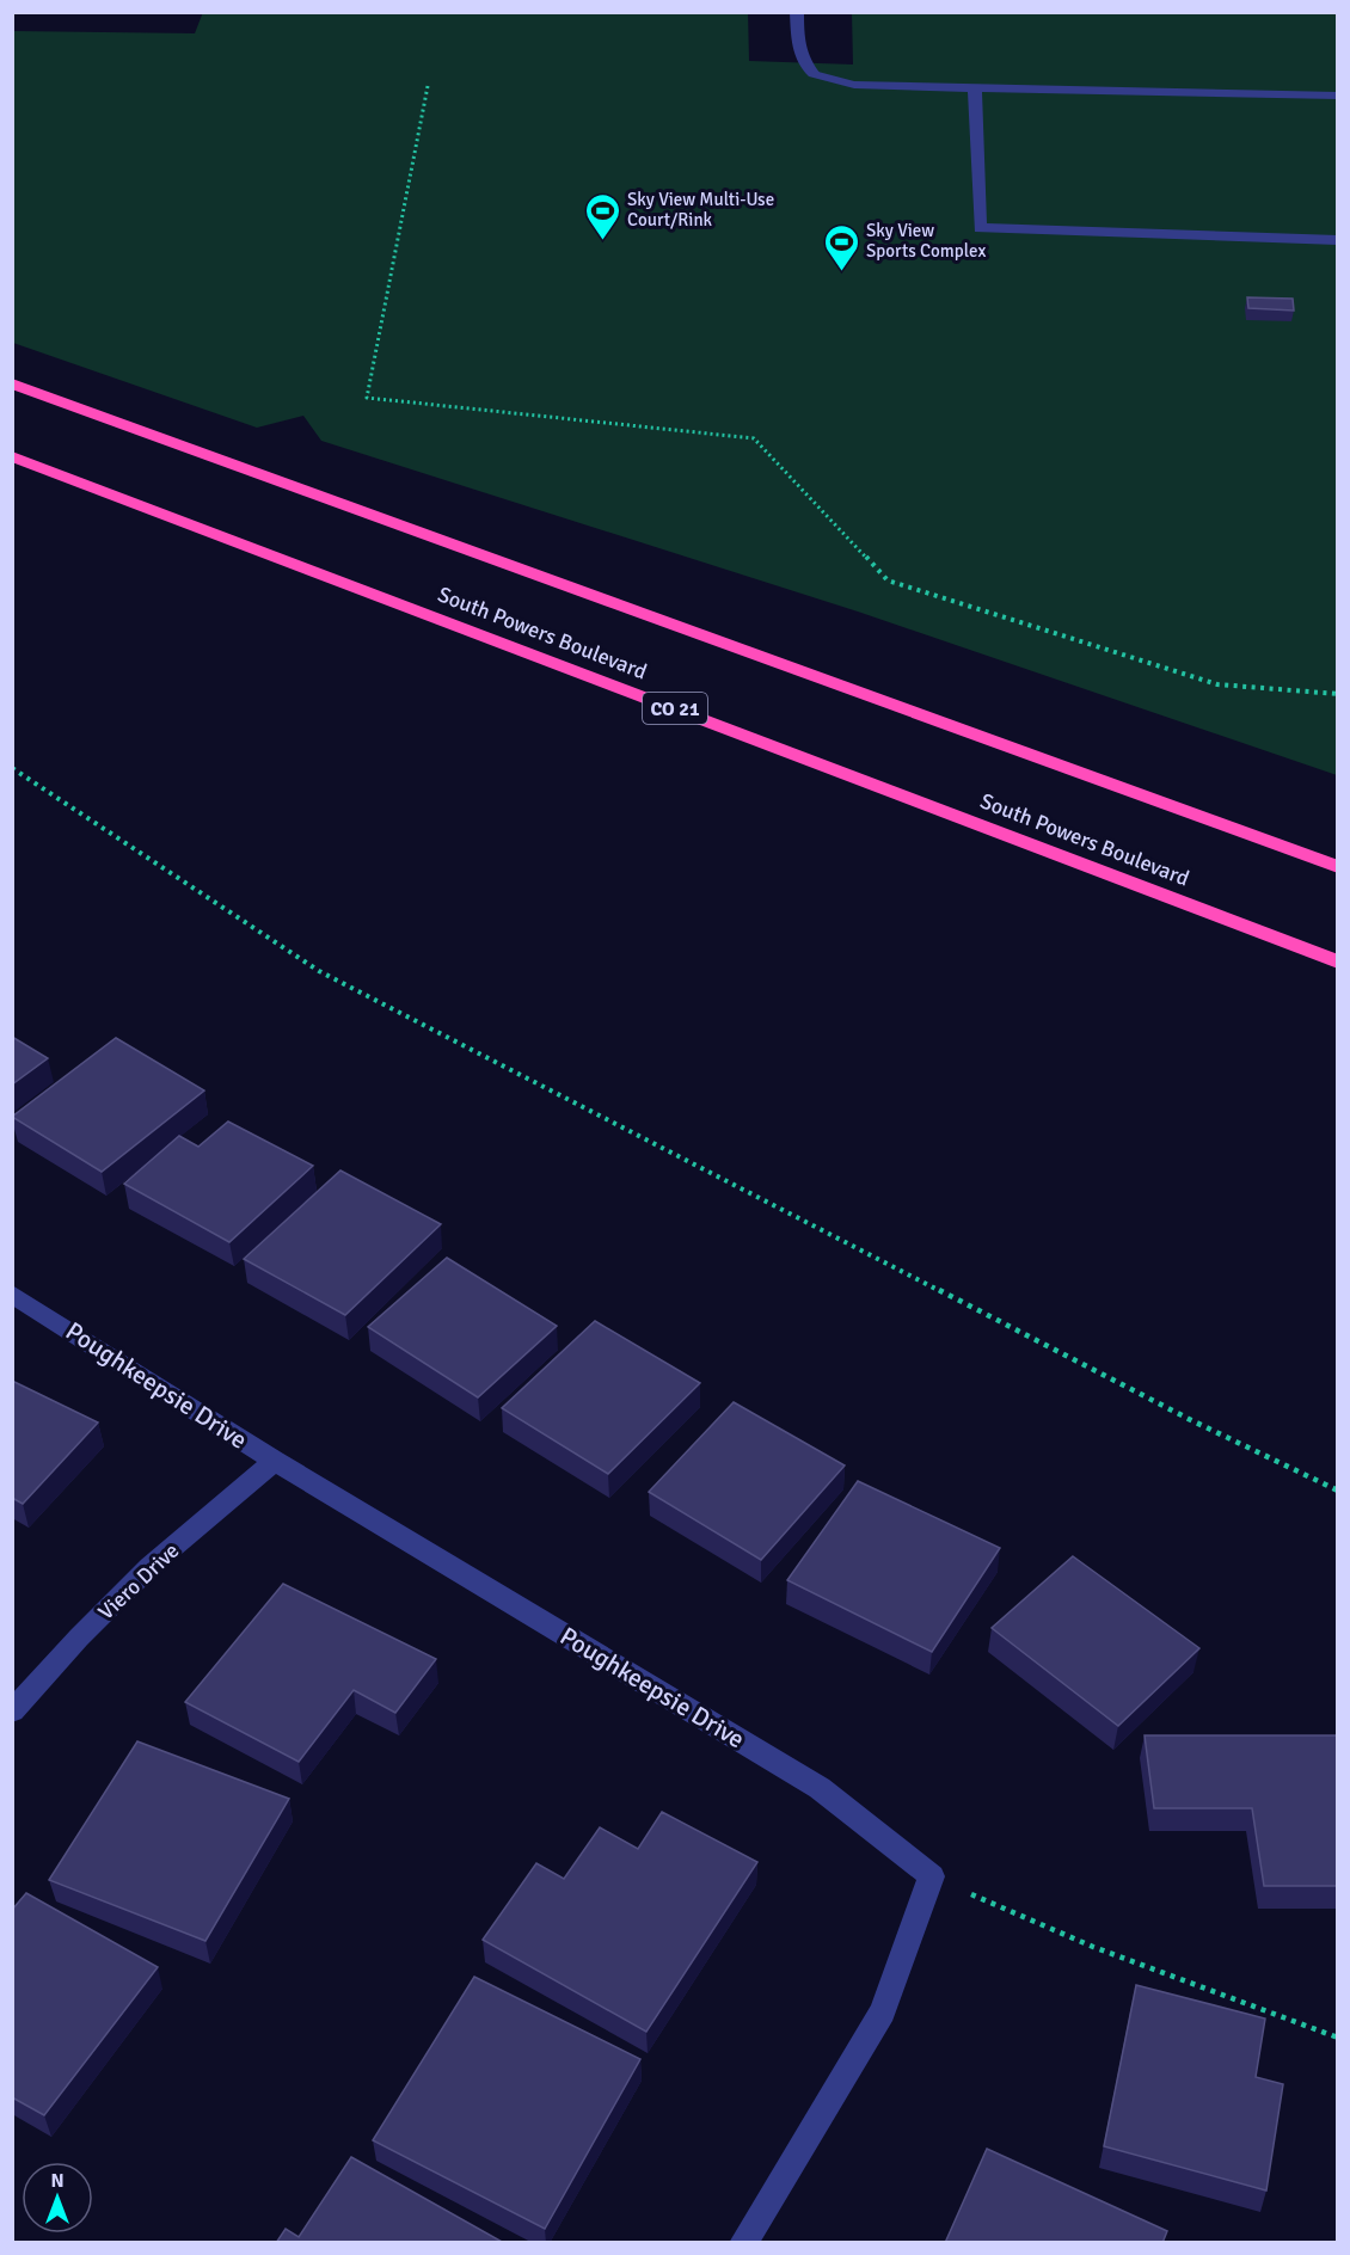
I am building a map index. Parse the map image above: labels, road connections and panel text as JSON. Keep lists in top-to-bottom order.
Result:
{
  "streets": {
    "highway": ["South Powers Boulevard", "CO 21"],
    "street": ["Poughkeepsie Drive", "Viero Drive"]
  },
  "crossings": [
    ["Poughkeepsie Drive", "Viero Drive"]
  ],
  "places": {
    "sports": ["Sky View Multi-Use Court/Rink", "Sky View Sports Complex"]
  },
  "north": "top"
}
